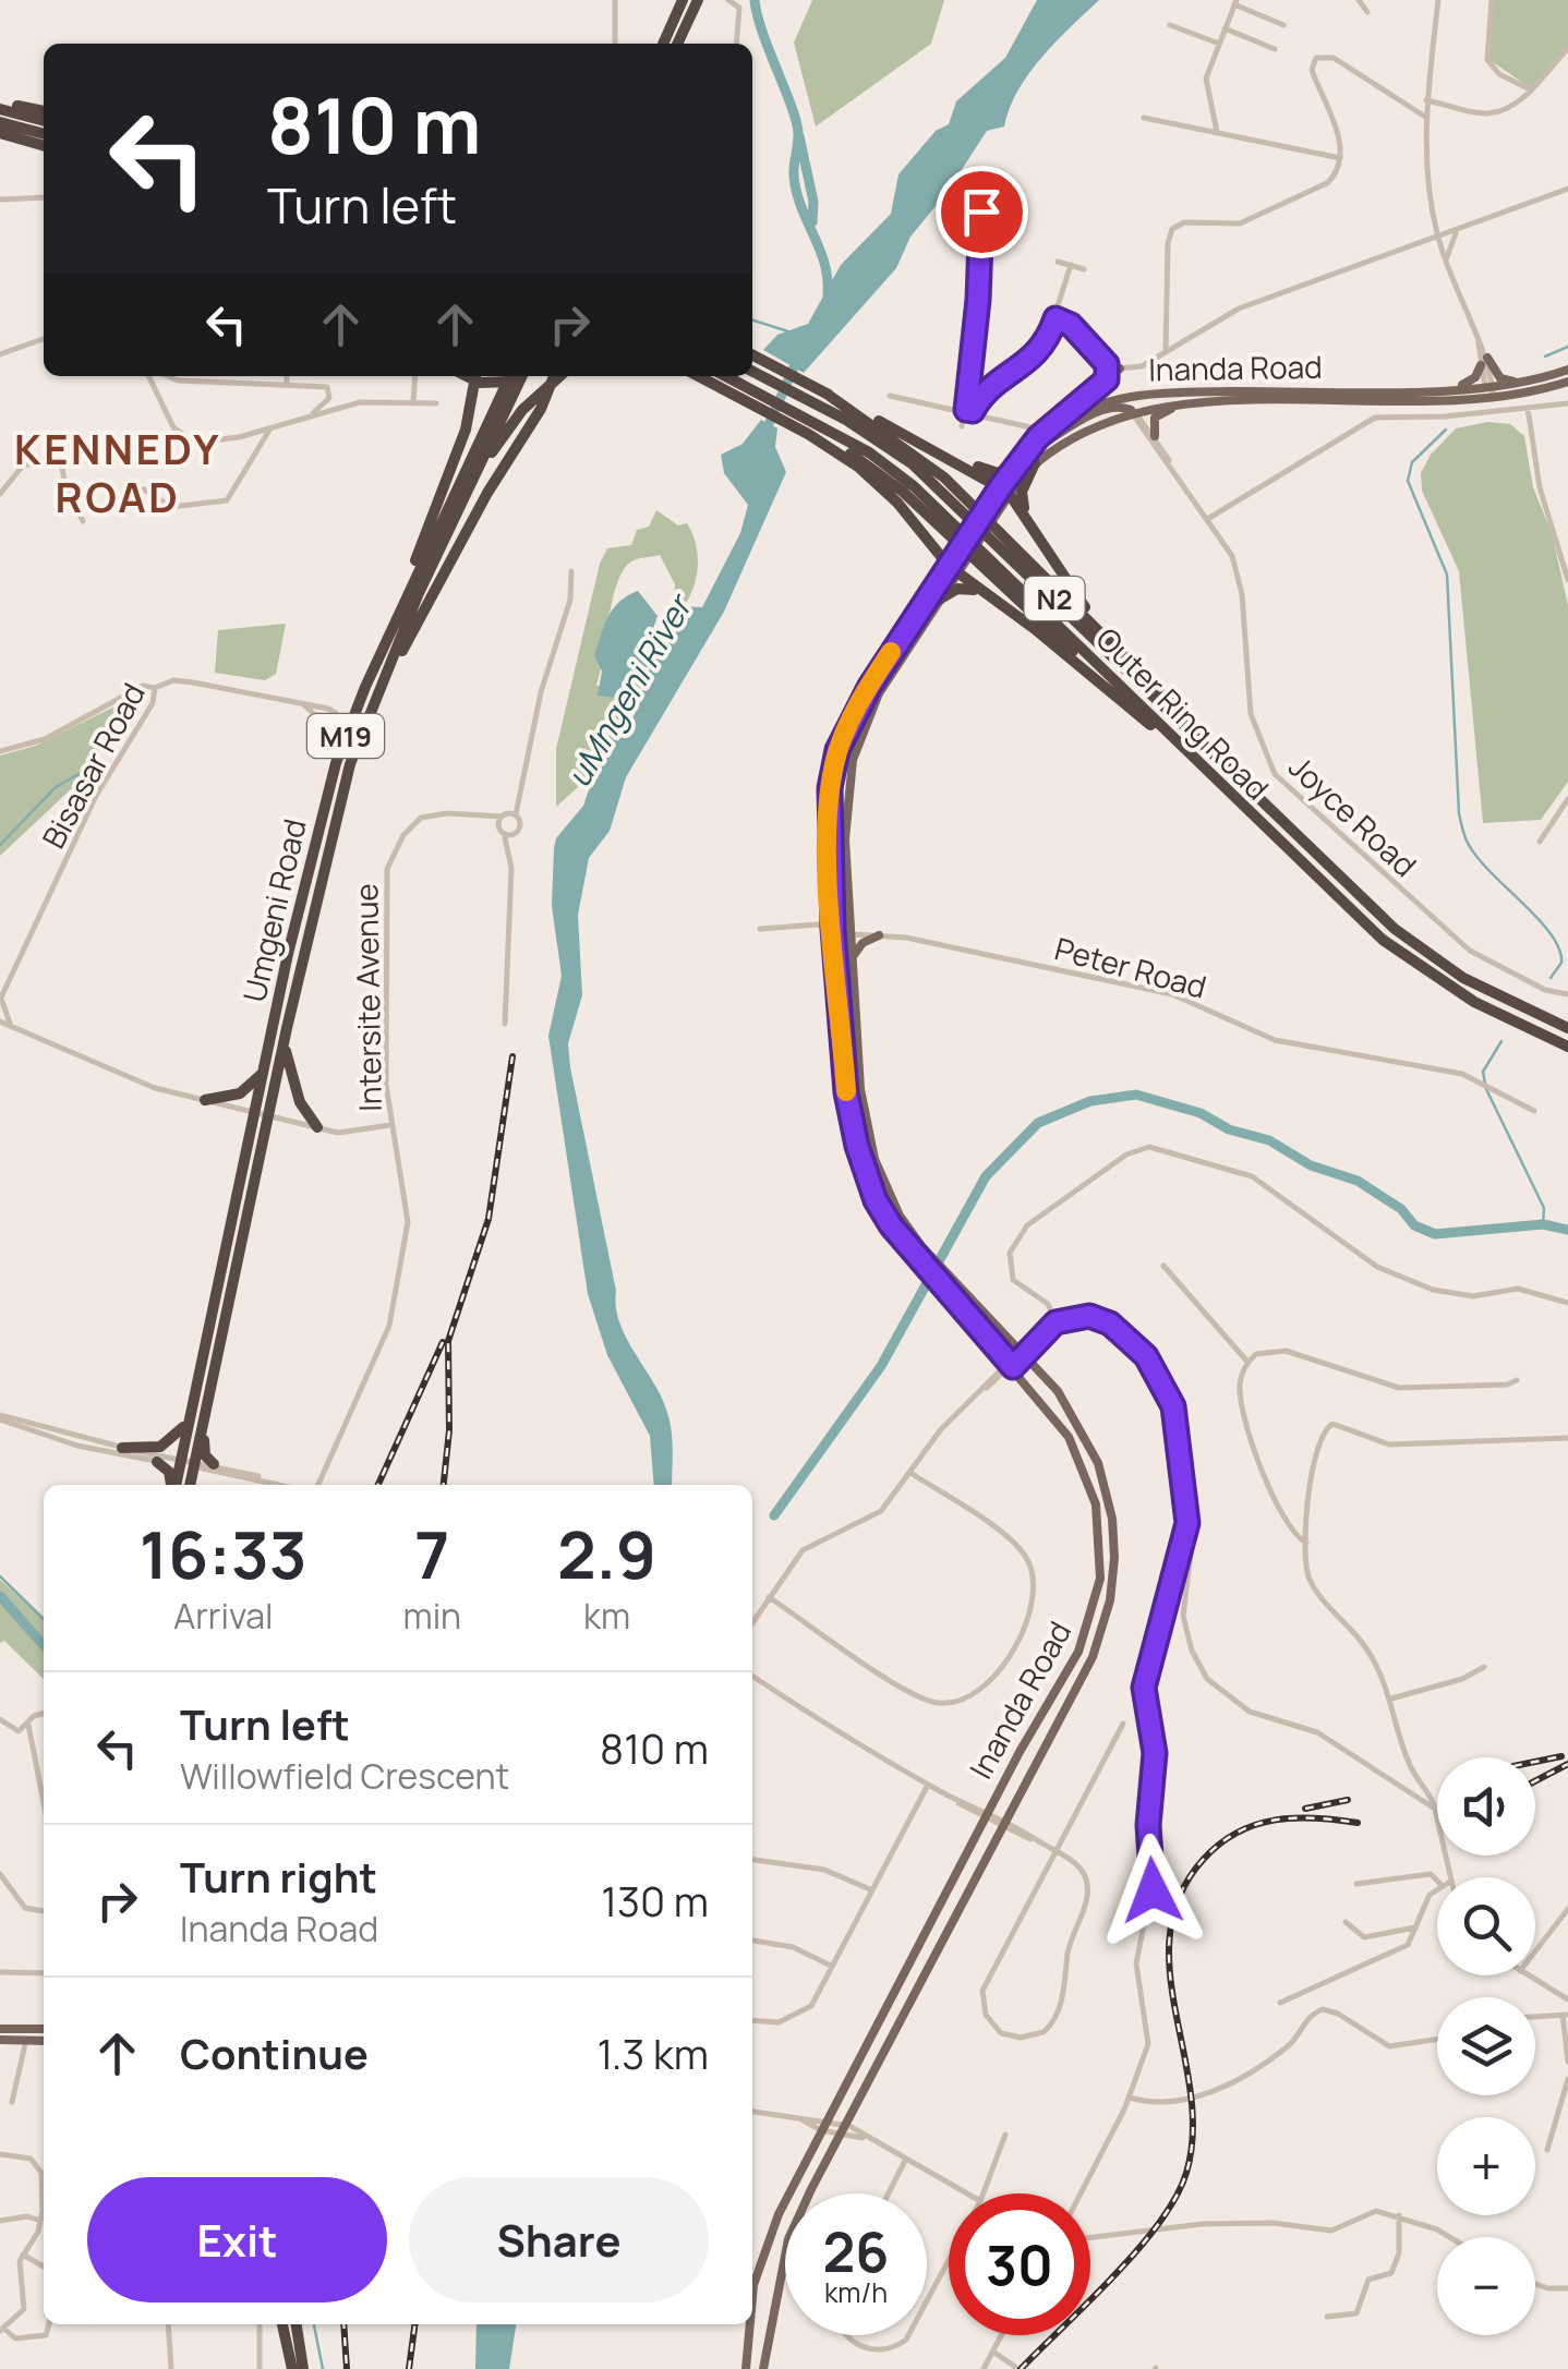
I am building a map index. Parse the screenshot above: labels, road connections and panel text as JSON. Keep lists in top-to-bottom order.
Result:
{
  "streets": {
    "highway": [
      "N2",
      "Outer Ring Road",
      "M19",
      "Umgeni Road"
    ],
    "main road": ["Inanda Road"],
    "street": [
      "Bisasar Road",
      "Joyce Road",
      "Peter Road",
      "Intersite Avenue"
    ]
  },
  "crossings": [
    ["Inanda Road", "Joyce Road"],
    ["Inanda Road", "Peter Road"]
  ],
  "districts": ["KENNEDY ROAD"],
  "water": ["uMngeni River"],
  "page": {
    "turn": ["810 m", "Turn left"],
    "eta": [
      "16:33",
      "Arrival",
      "7",
      "min",
      "2.9",
      "km"
    ],
    "list": [
      {
        "name": "Turn left",
        "note": "Willowfield Crescent",
        "value": "810 m"
      },
      {
        "name": "Turn right",
        "note": "Inanda Road",
        "value": "130 m"
      },
      {
        "name": "Continue",
        "value": "1.3 km"
      }
    ],
    "map_buttons": ["+", "−"],
    "buttons": ["Exit", "Share"],
    "speed": "26 km/h",
    "limit": "30"
  }
}
